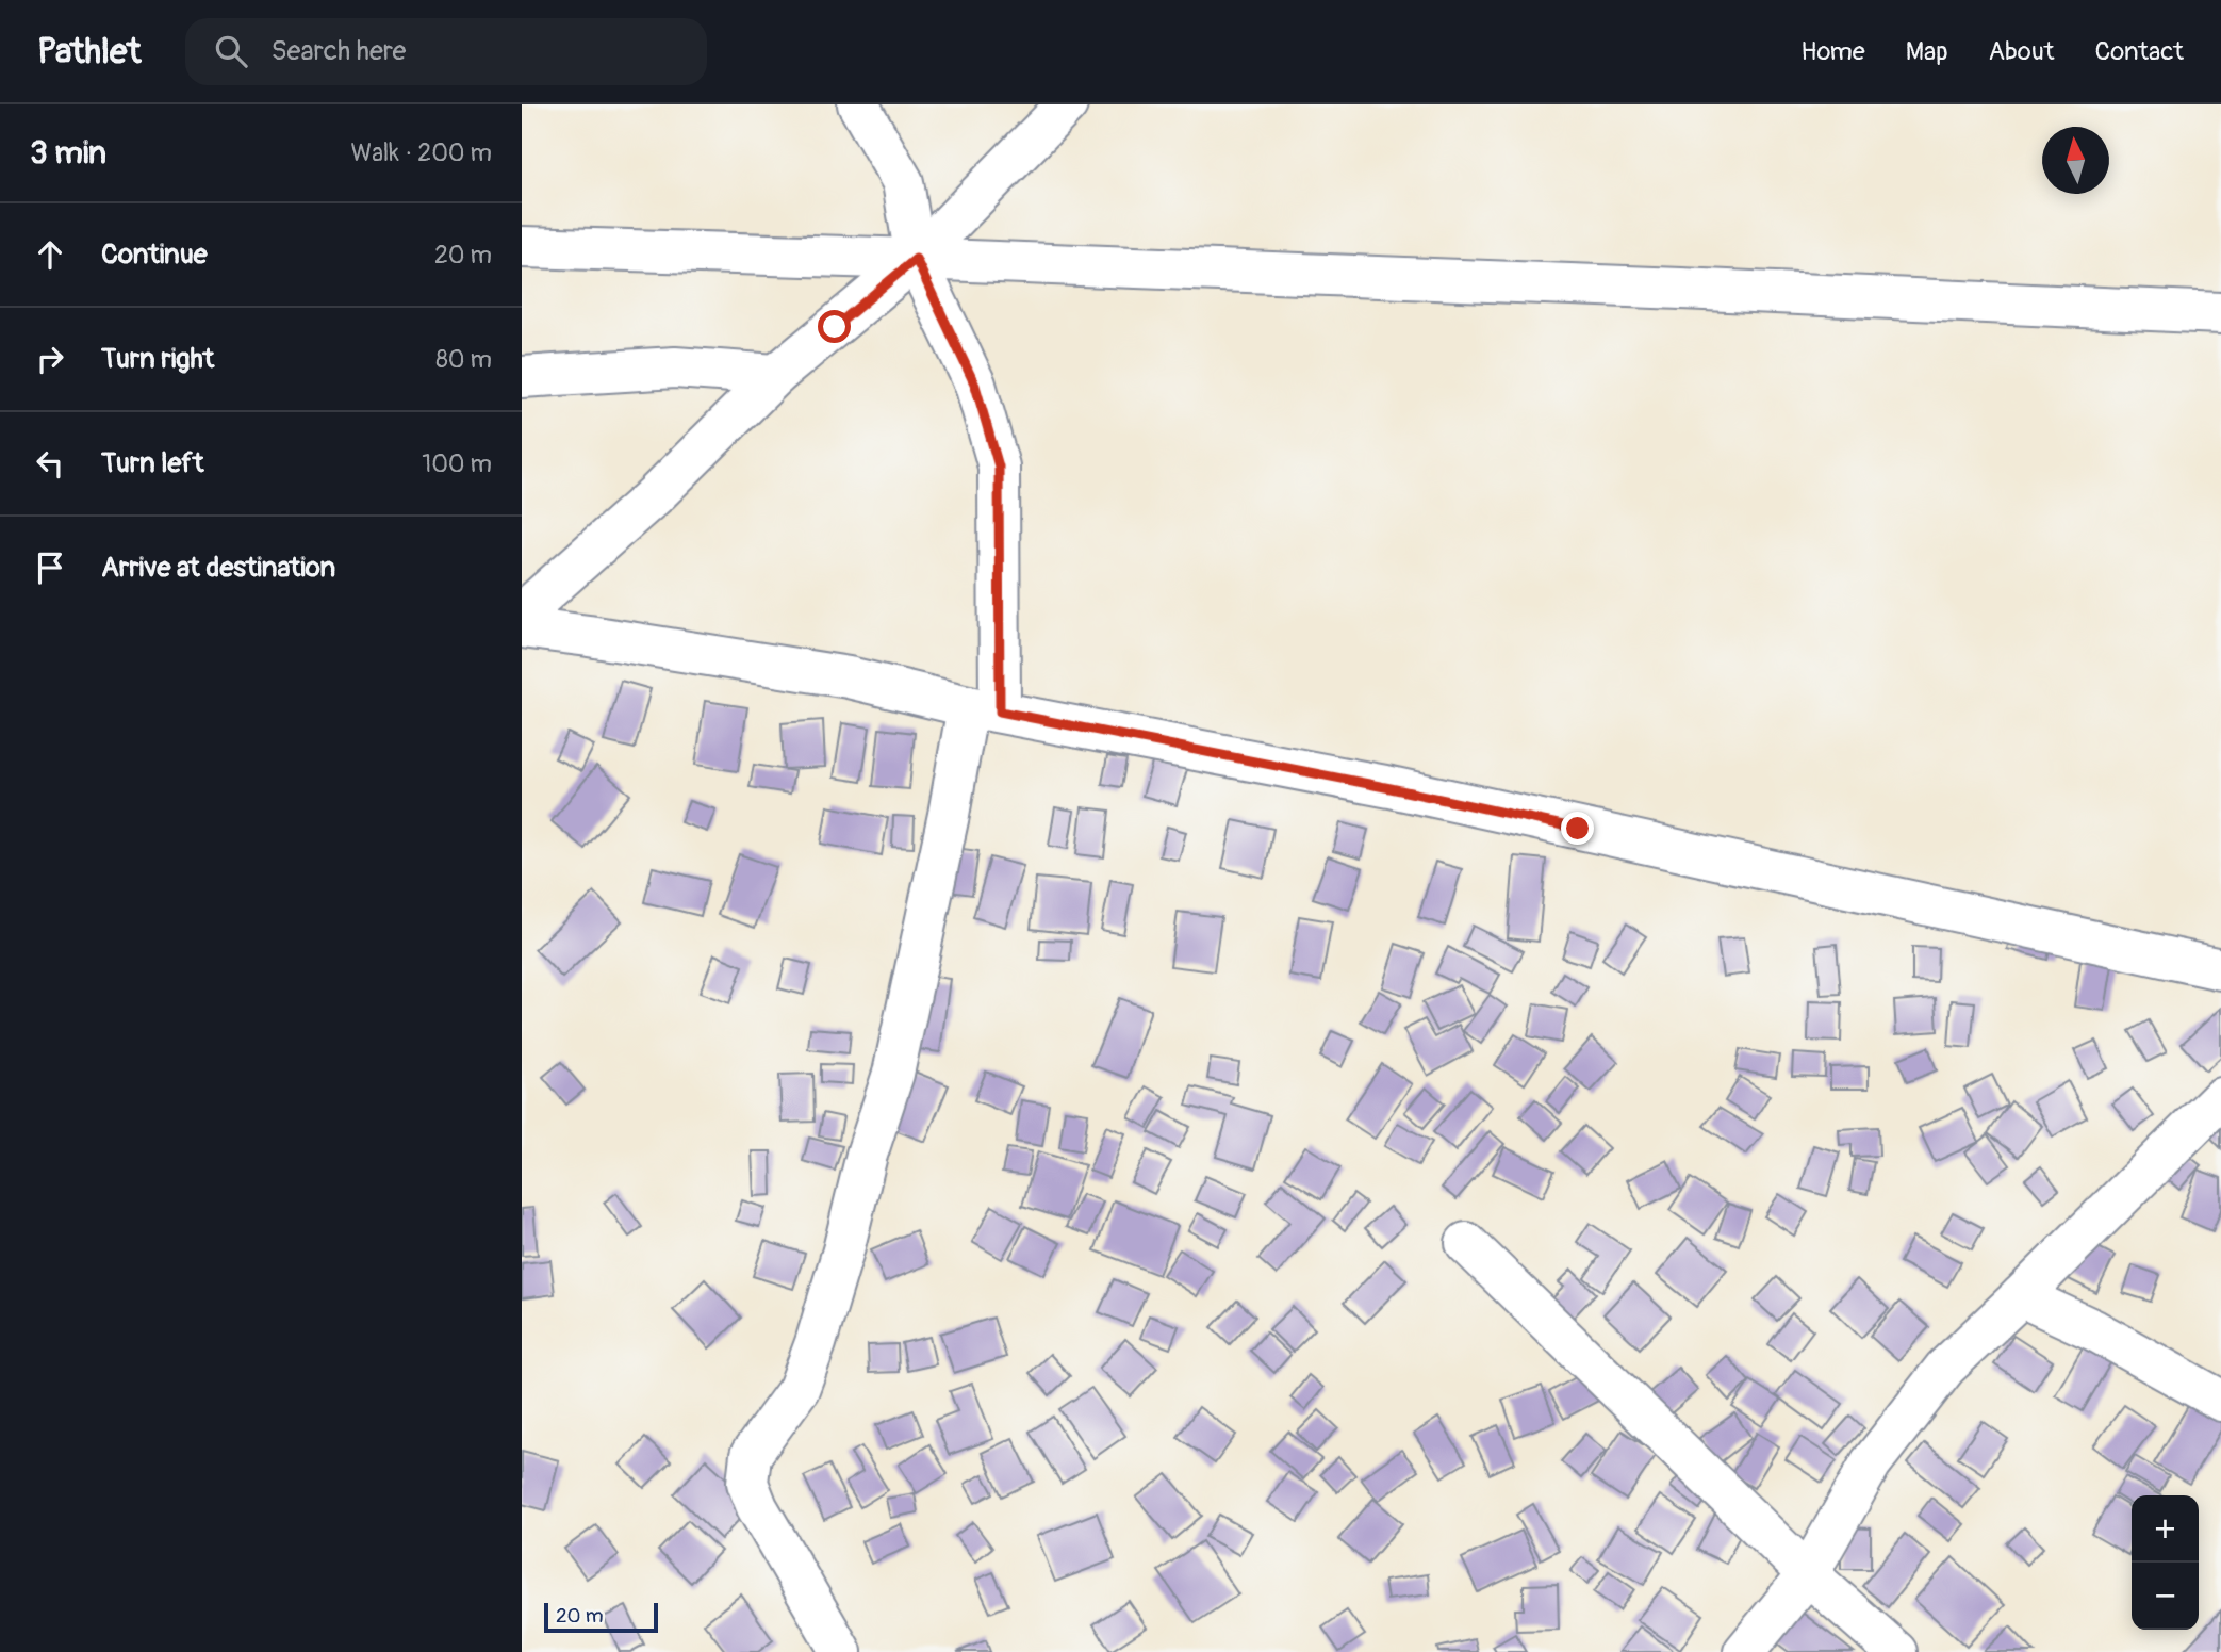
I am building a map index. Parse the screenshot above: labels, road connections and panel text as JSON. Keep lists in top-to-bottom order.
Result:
{
  "scale_bar": "20 m",
  "north": "top",
  "page": {
    "header": "Pathlet",
    "search": "Search here",
    "nav": [
      "Home",
      "Map",
      "About",
      "Contact"
    ],
    "heading": ["3 min", "Walk · 200 m"],
    "list": [
      ["Continue", "20 m"],
      ["Turn right", "80 m"],
      ["Turn left", "100 m"],
      "Arrive at destination"
    ],
    "map_buttons": ["+", "−"],
    "scale": "20 m"
  }
}
